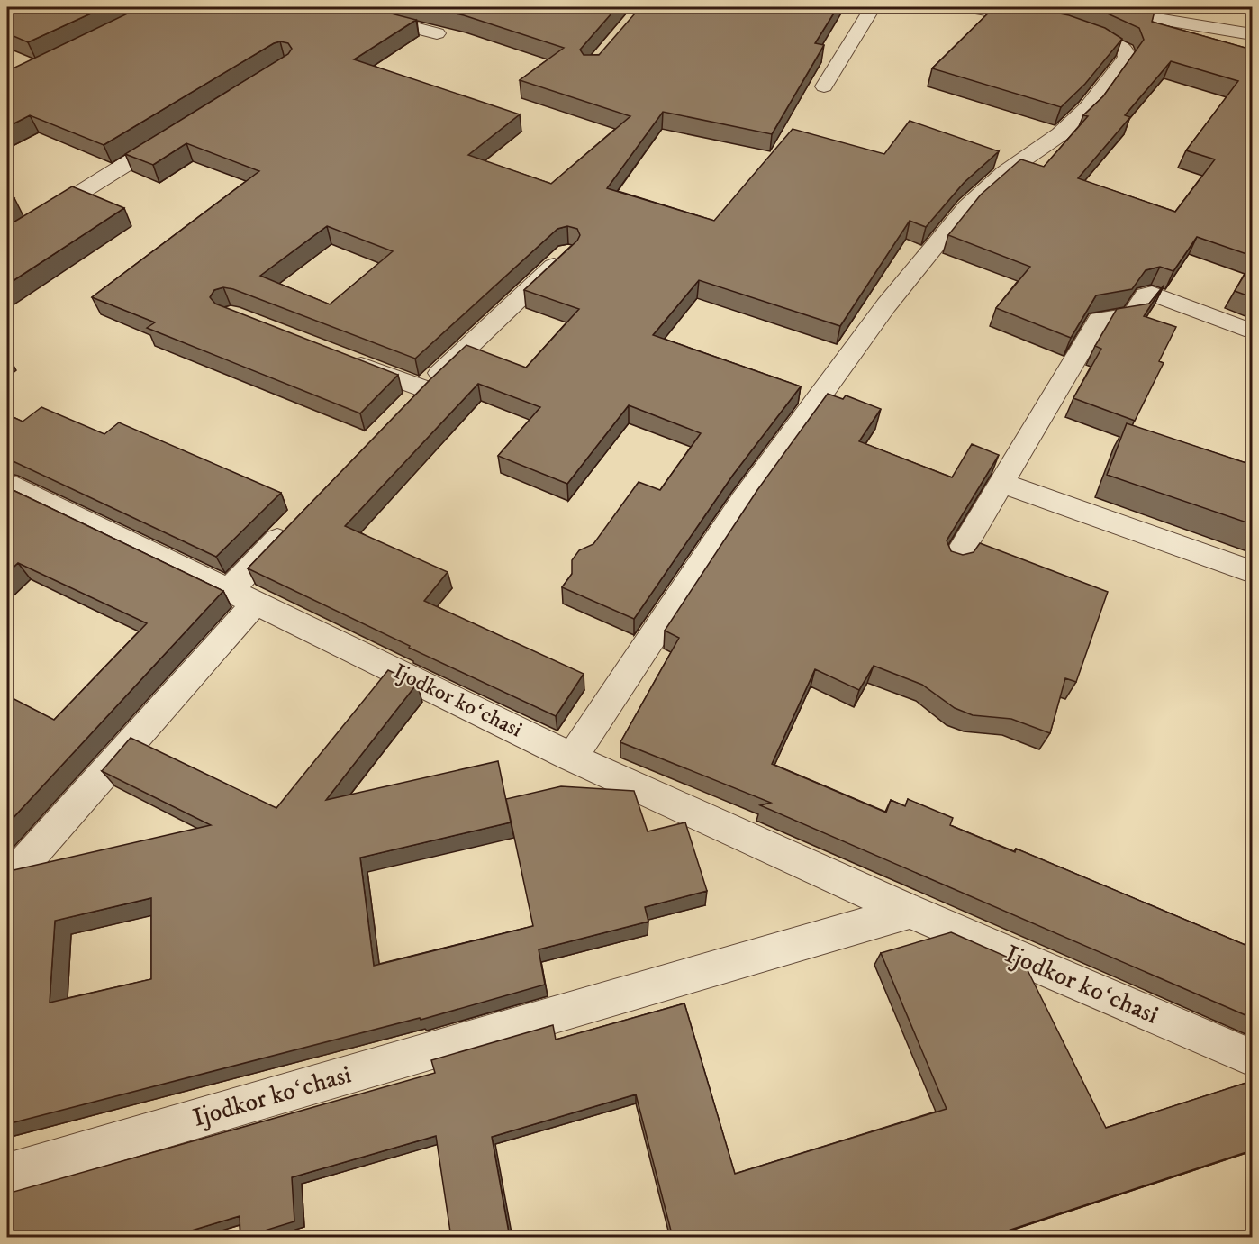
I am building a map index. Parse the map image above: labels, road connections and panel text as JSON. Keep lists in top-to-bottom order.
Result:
{
  "streets": {
    "street": ["Ijodkor koʻchasi"]
  }
}
